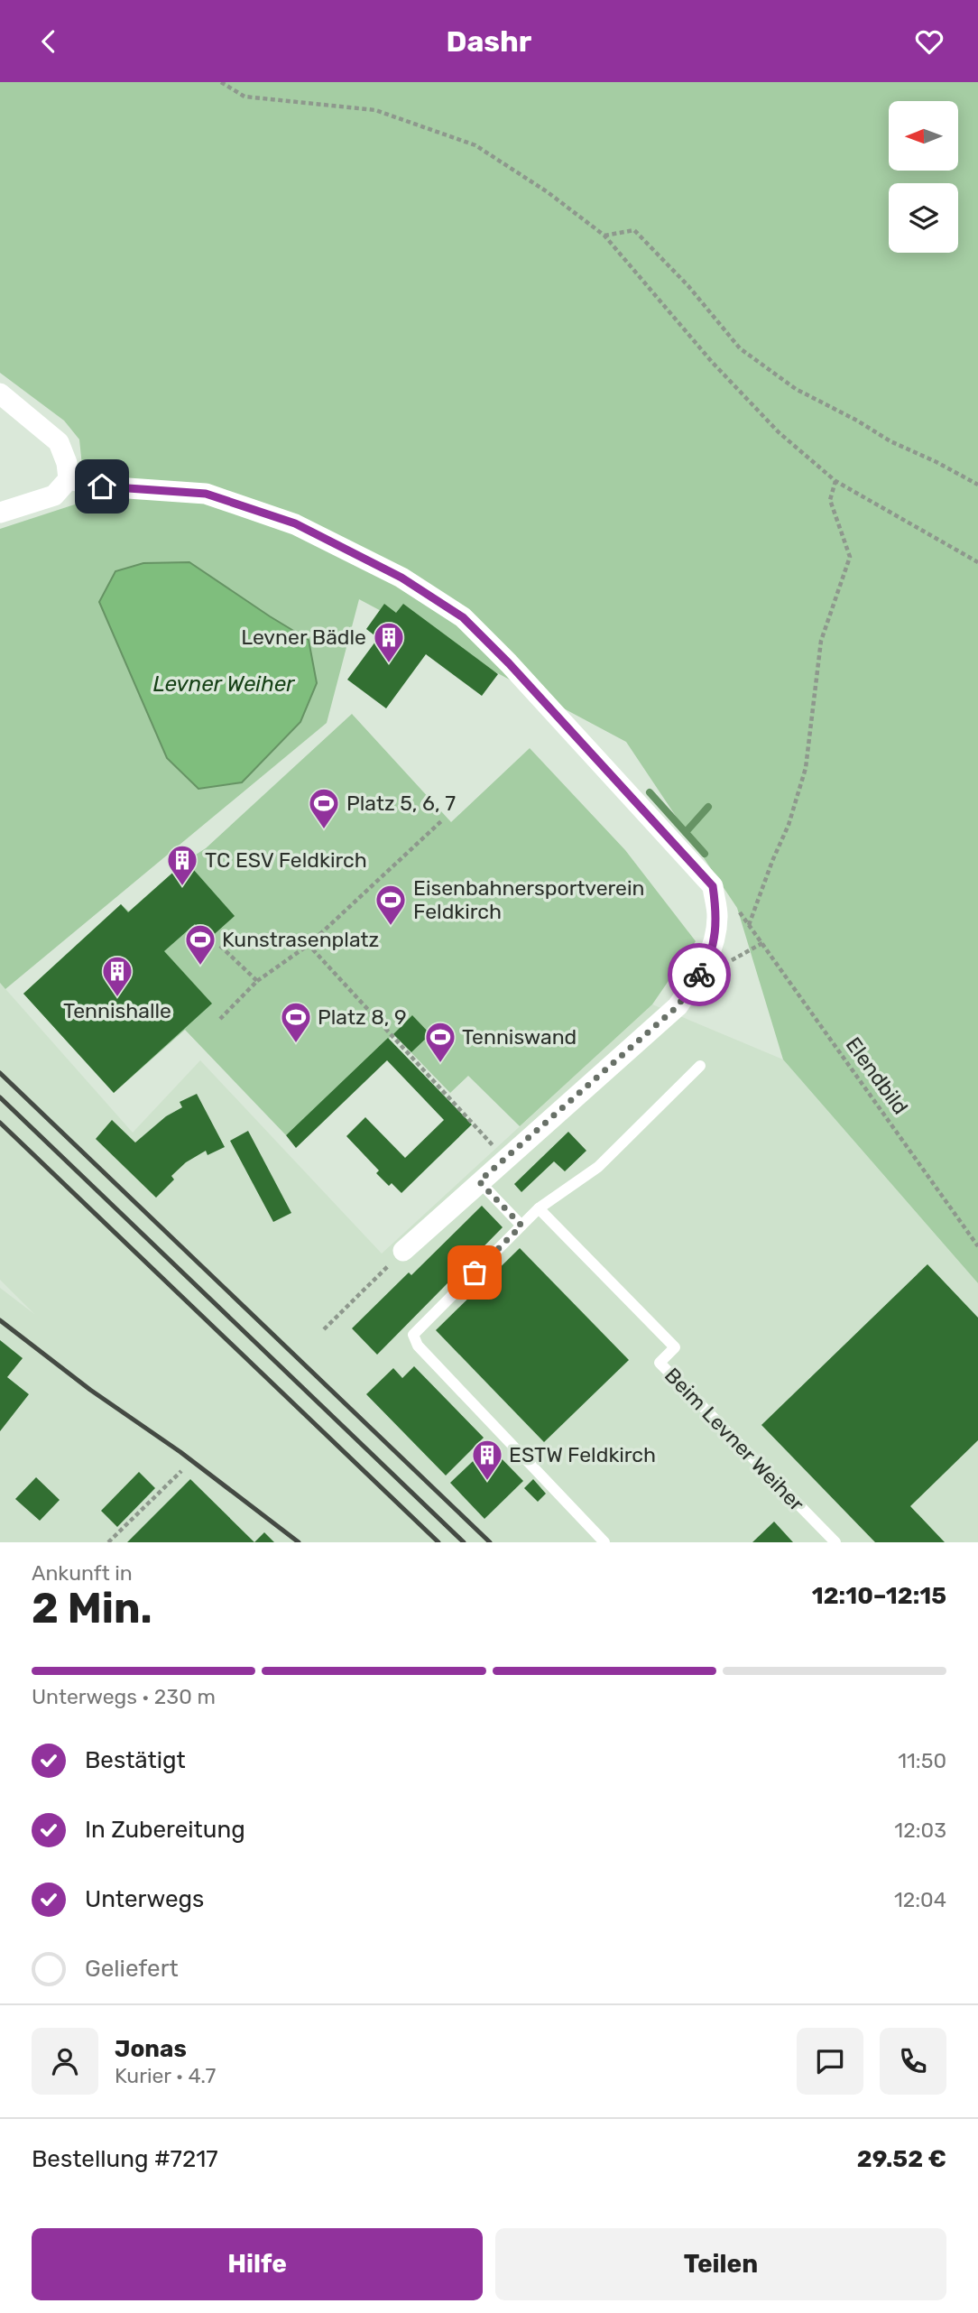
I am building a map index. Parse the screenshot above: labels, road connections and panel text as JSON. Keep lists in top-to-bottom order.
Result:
{
  "streets": {
    "lane": ["Beim Levner Weiher"],
    "path": ["Elendbild"]
  },
  "water": ["Levner Weiher"],
  "places": {
    "building": [
      "Levner Bädle",
      "TC ESV Feldkirch",
      "Tennishalle",
      "ESTW Feldkirch"
    ],
    "sports": [
      "Platz 5, 6, 7",
      "Eisenbahnersportverein Feldkirch",
      "Kunstrasenplatz",
      "Platz 8, 9",
      "Tenniswand"
    ]
  },
  "north": "left",
  "page": {
    "header": "Dashr",
    "heading": ["2 Min.", "Ankunft in", "12:10–12:15"],
    "panel": [
      "Jonas",
      "Kurier · 4.7",
      "Bestellung #7217",
      "29.52 €"
    ],
    "bar": "Unterwegs · 230 m",
    "list": [
      ["Bestätigt", "11:50"],
      ["In Zubereitung", "12:03"],
      ["Unterwegs", "12:04"],
      "Geliefert"
    ],
    "buttons": ["Hilfe", "Teilen"]
  }
}
